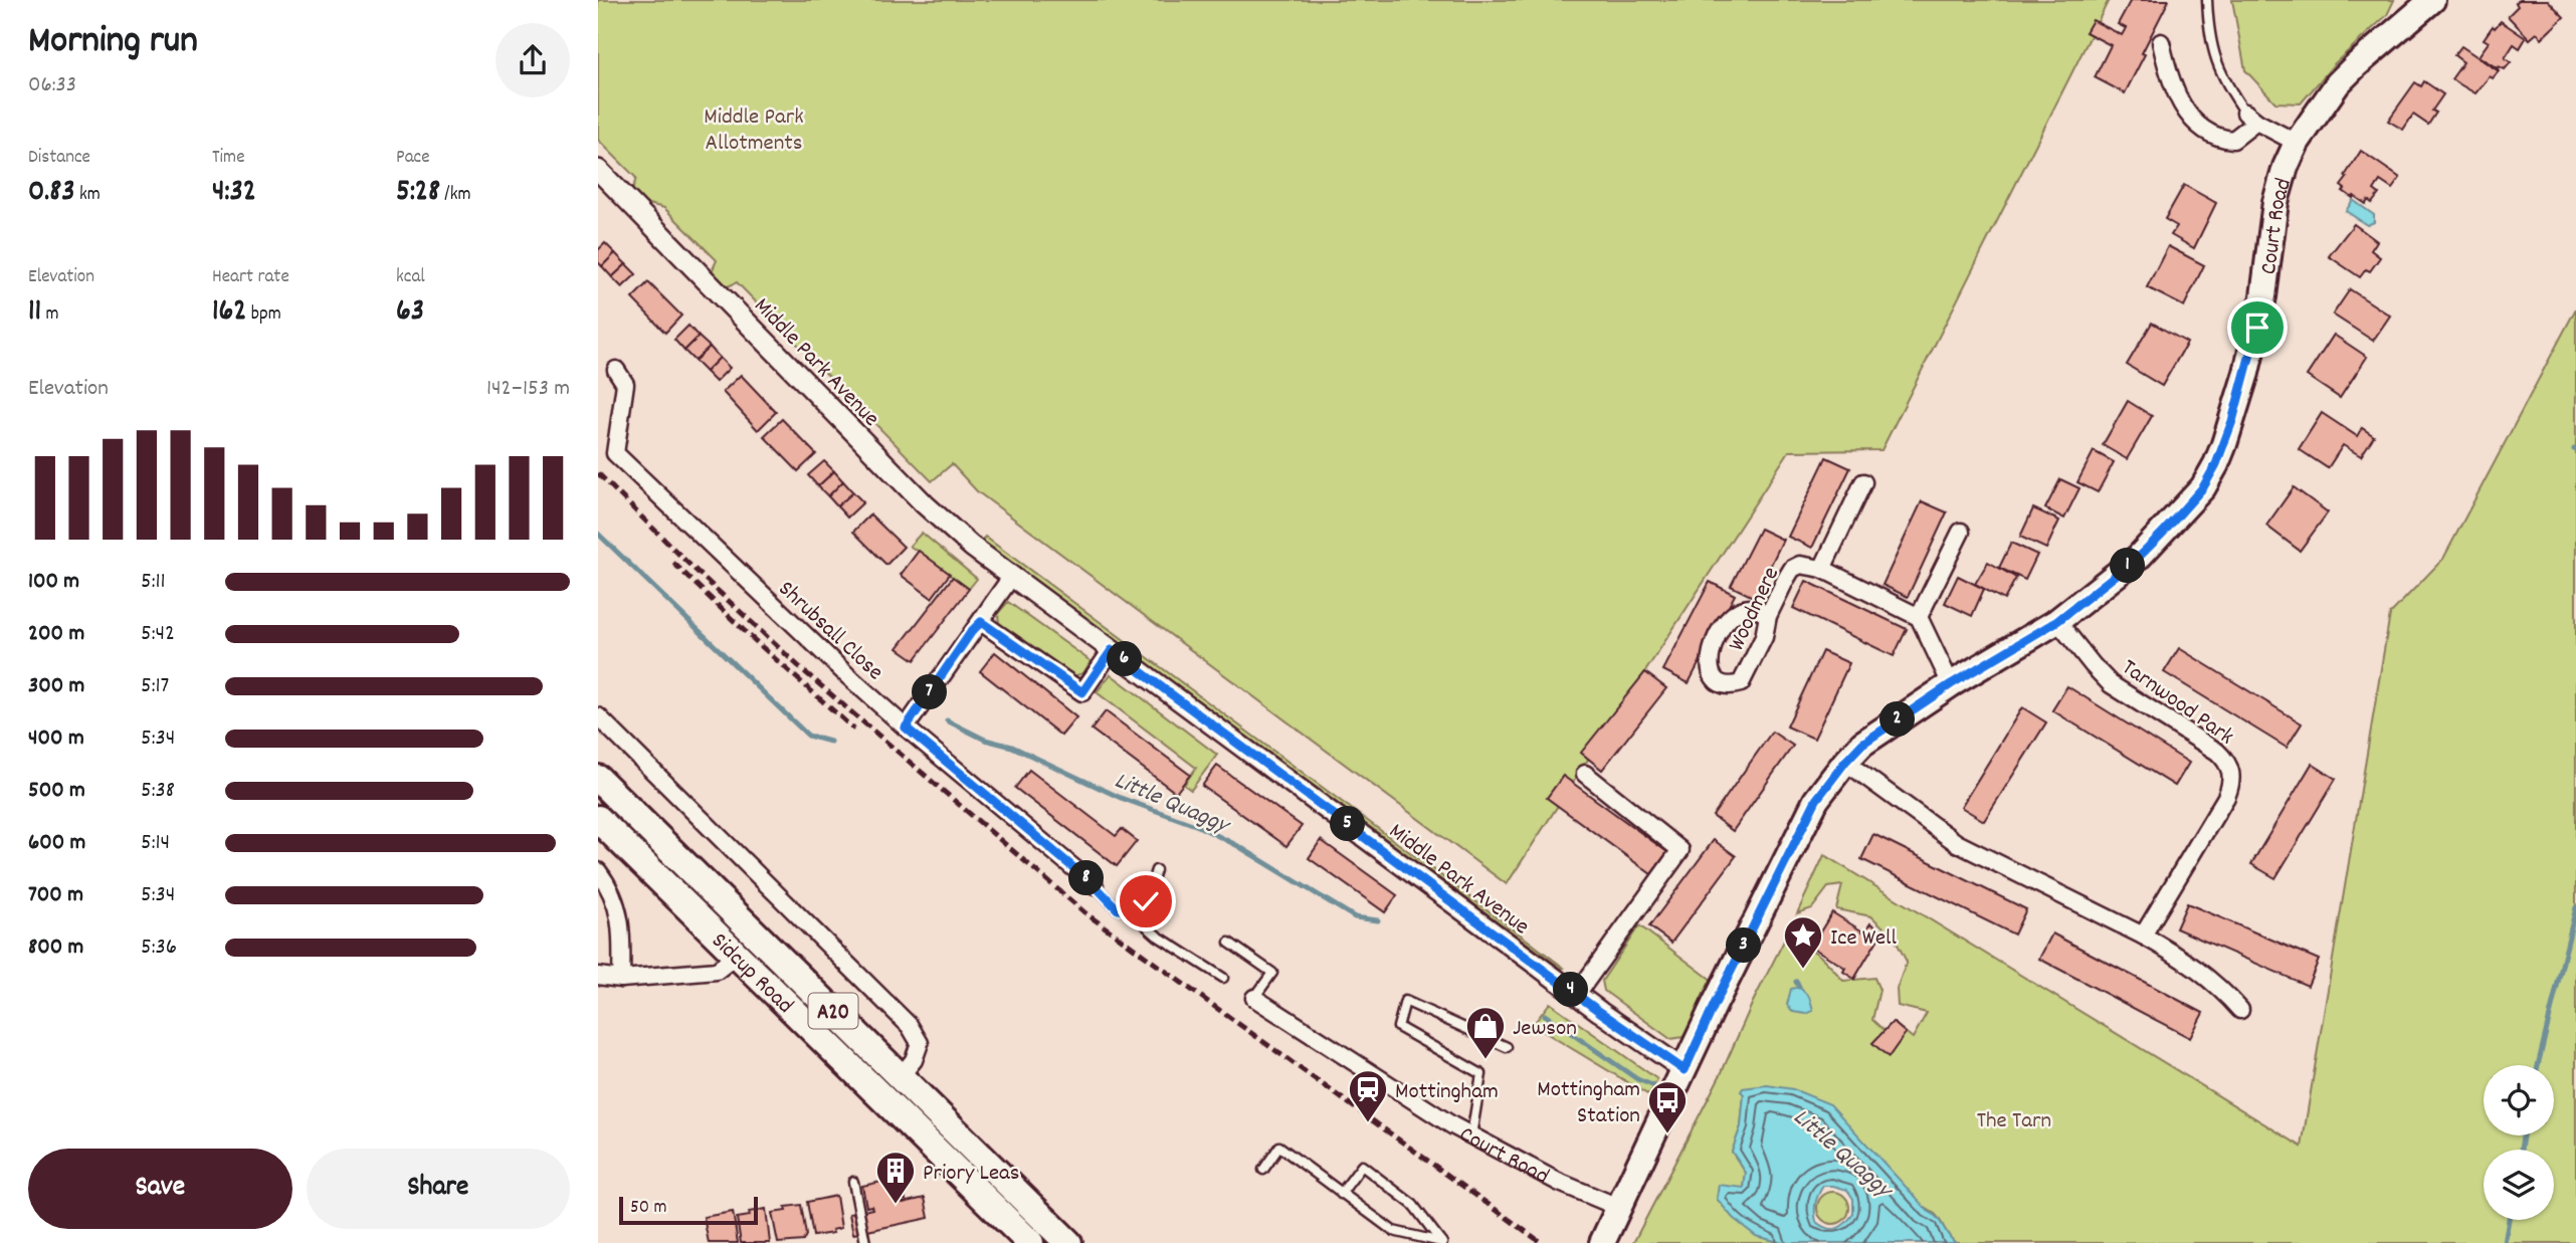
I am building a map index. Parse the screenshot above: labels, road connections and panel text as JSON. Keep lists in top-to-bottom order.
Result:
{
  "streets": {
    "highway": ["Sidcup Road", "A20"],
    "main road": ["Court Road"],
    "street": [
      "Middle Park Avenue",
      "Woodmere",
      "Shrubsall Close",
      "Tarnwood Park"
    ]
  },
  "crossings": [
    ["Court Road", "Middle Park Avenue"],
    ["Court Road", "Tarnwood Park"]
  ],
  "water": ["Little Quaggy"],
  "parks": ["Middle Park Allotments", "The Tarn"],
  "places": {
    "place": ["Ice Well"],
    "shop": ["Jewson"],
    "station": ["Mottingham"],
    "bus stop": ["Mottingham Station"],
    "building": ["Priory Leas"]
  },
  "scale_bar": "50 m",
  "page": {
    "heading": ["Morning run", "06:33"],
    "stats": [
      ["Distance", "0.83 km"],
      ["Time", "4:32"],
      ["Pace", "5:28 /km"],
      ["Elevation", "11 m"],
      ["Heart rate", "162 bpm"],
      ["kcal", "63"]
    ],
    "chart": ["Elevation", "142–153 m"],
    "pins": [
      "1",
      "6",
      "7",
      "2",
      "5",
      "8",
      "3",
      "4"
    ],
    "list": [
      {
        "name": "100 m",
        "note": "5:11"
      },
      {
        "name": "200 m",
        "note": "5:42"
      },
      {
        "name": "300 m",
        "note": "5:17"
      },
      {
        "name": "400 m",
        "note": "5:34"
      },
      {
        "name": "500 m",
        "note": "5:38"
      },
      {
        "name": "600 m",
        "note": "5:14"
      },
      {
        "name": "700 m",
        "note": "5:34"
      },
      {
        "name": "800 m",
        "note": "5:36"
      }
    ],
    "buttons": ["Save", "Share"],
    "scale": "50 m"
  }
}
